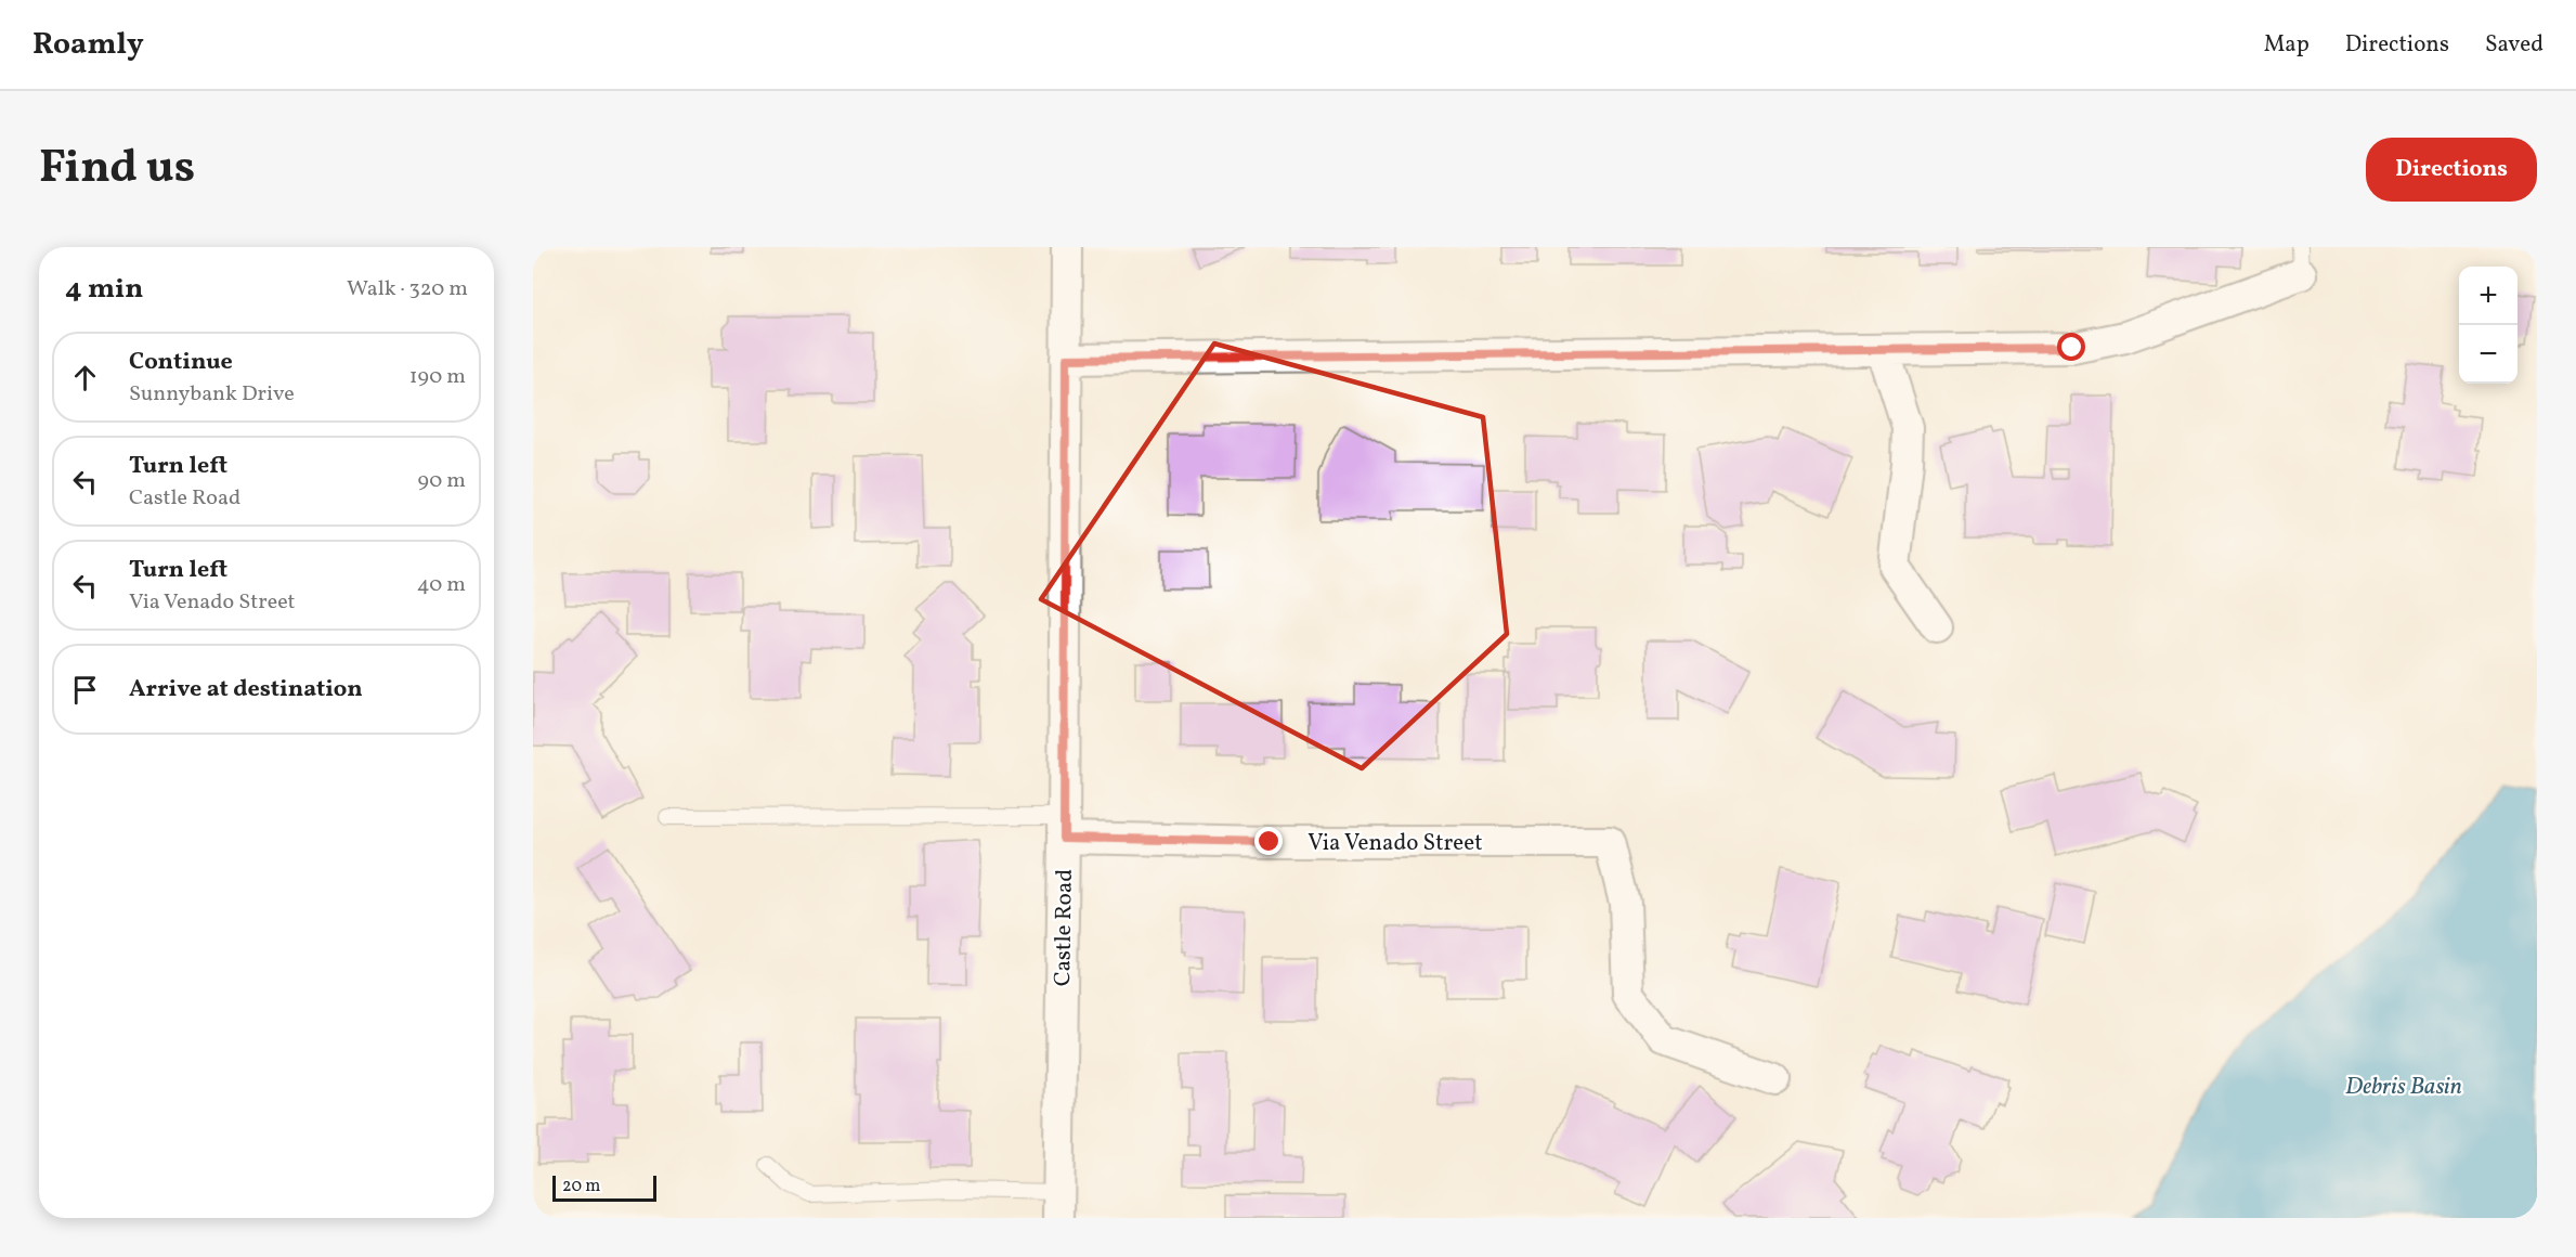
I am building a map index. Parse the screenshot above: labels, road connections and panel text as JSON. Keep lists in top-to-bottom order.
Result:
{
  "streets": {
    "street": ["Via Venado Street", "Castle Road"]
  },
  "crossings": [
    ["Via Venado Street", "Castle Road"]
  ],
  "water": ["Debris Basin"],
  "scale_bar": "20 m",
  "page": {
    "header": "Roamly",
    "nav": ["Map", "Directions", "Saved"],
    "title": "Find us",
    "buttons": "Directions",
    "heading": ["4 min", "Walk · 320 m"],
    "map_buttons": ["+", "−"],
    "list": [
      ["Continue", "Sunnybank Drive", "190 m"],
      ["Turn left", "Castle Road", "90 m"],
      ["Turn left", "Via Venado Street", "40 m"],
      "Arrive at destination"
    ],
    "scale": "20 m"
  }
}
